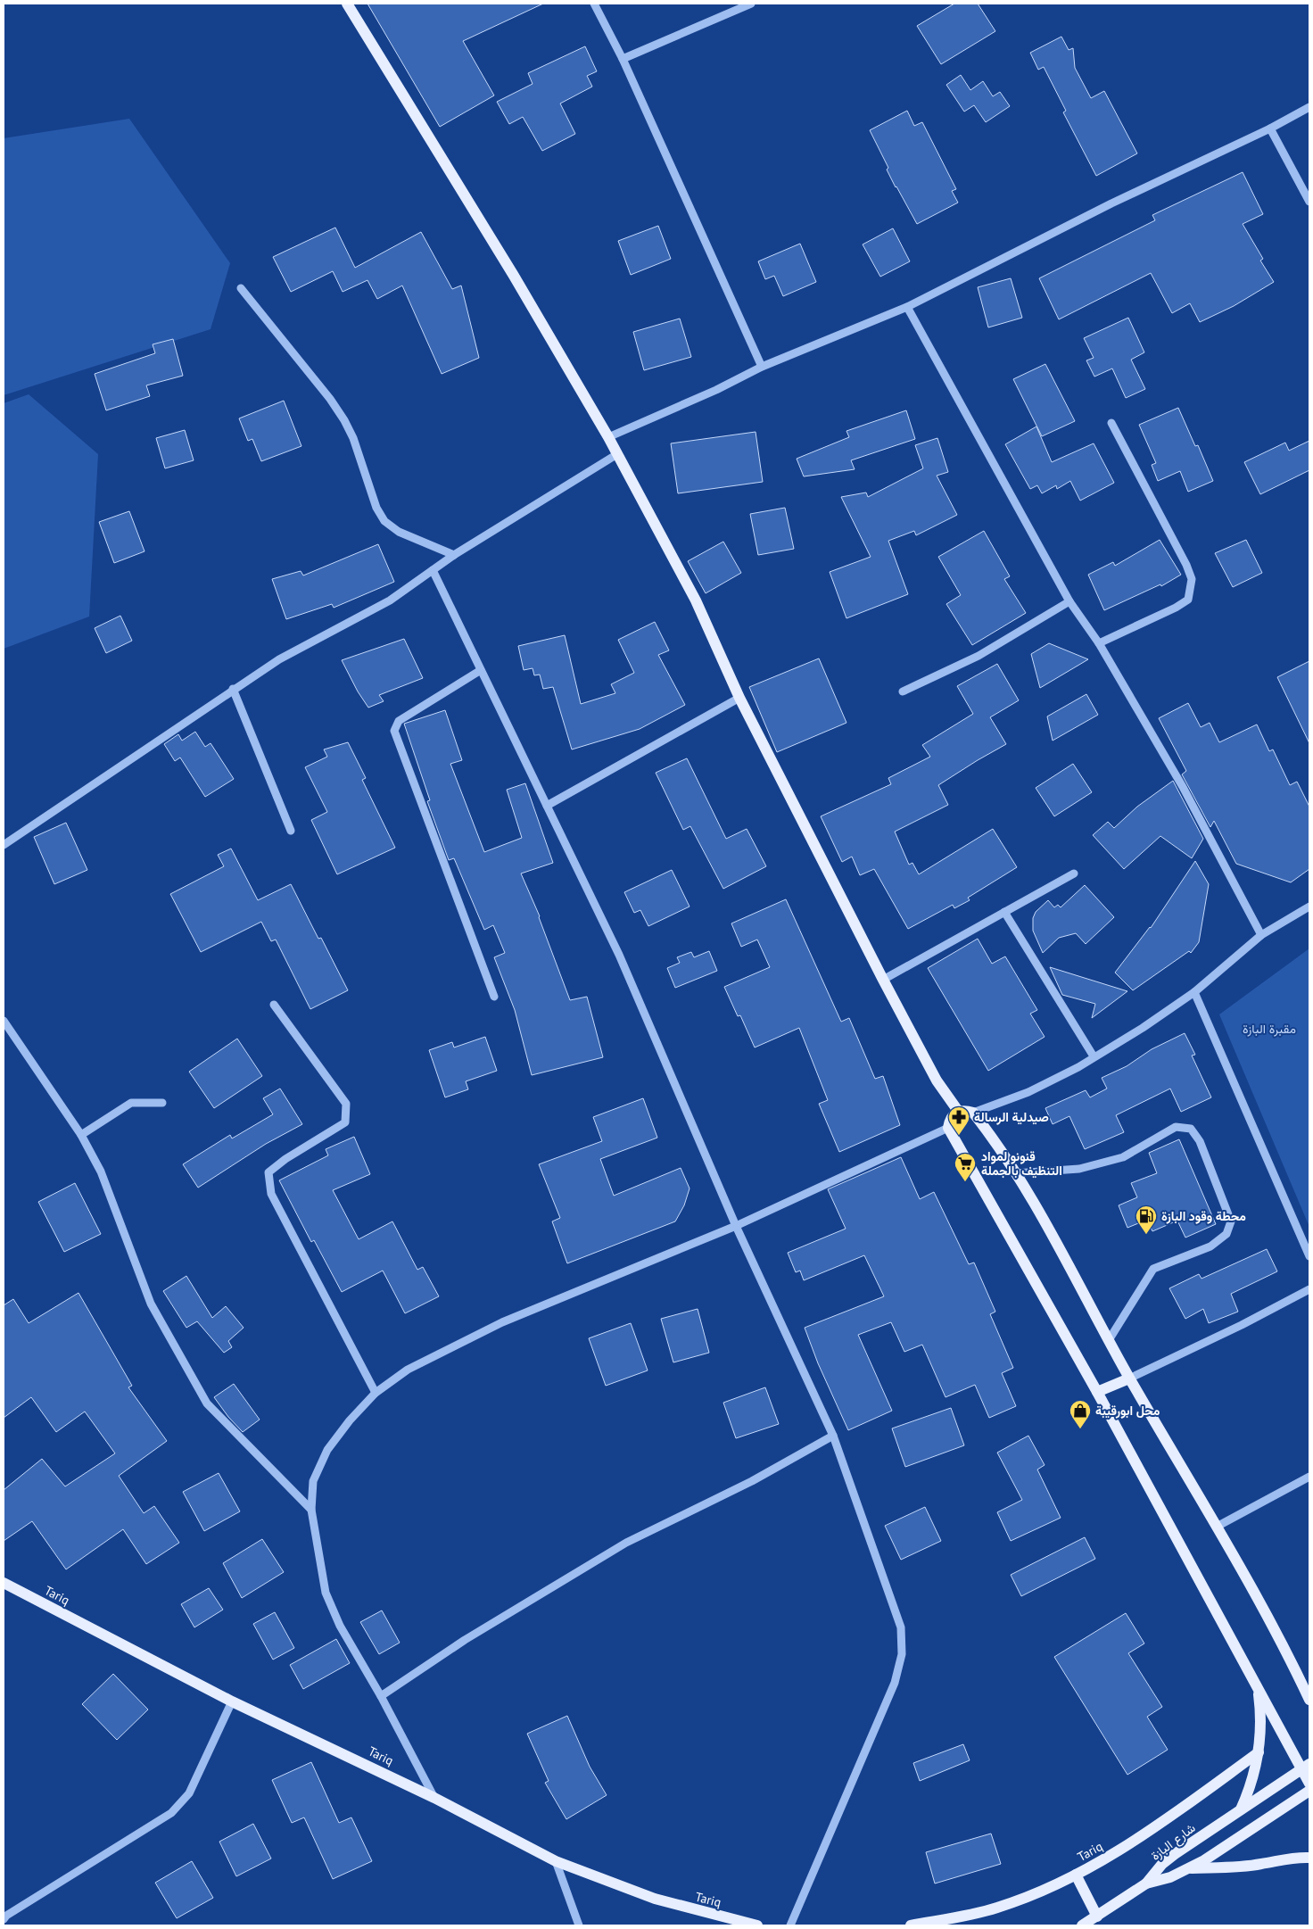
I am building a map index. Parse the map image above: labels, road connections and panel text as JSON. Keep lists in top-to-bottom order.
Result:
{
  "streets": {
    "main road": ["Tariq", "شارع البازة"]
  },
  "parks": ["مقبرة البازة"],
  "places": {
    "pharmacy": ["صيدلية الرسالة"],
    "supermarket": ["قنونو لمواد التنظيف بالجملة"],
    "fuel station": ["محطة وقود البازة"],
    "shop": ["محل ابورقيبة"]
  }
}
